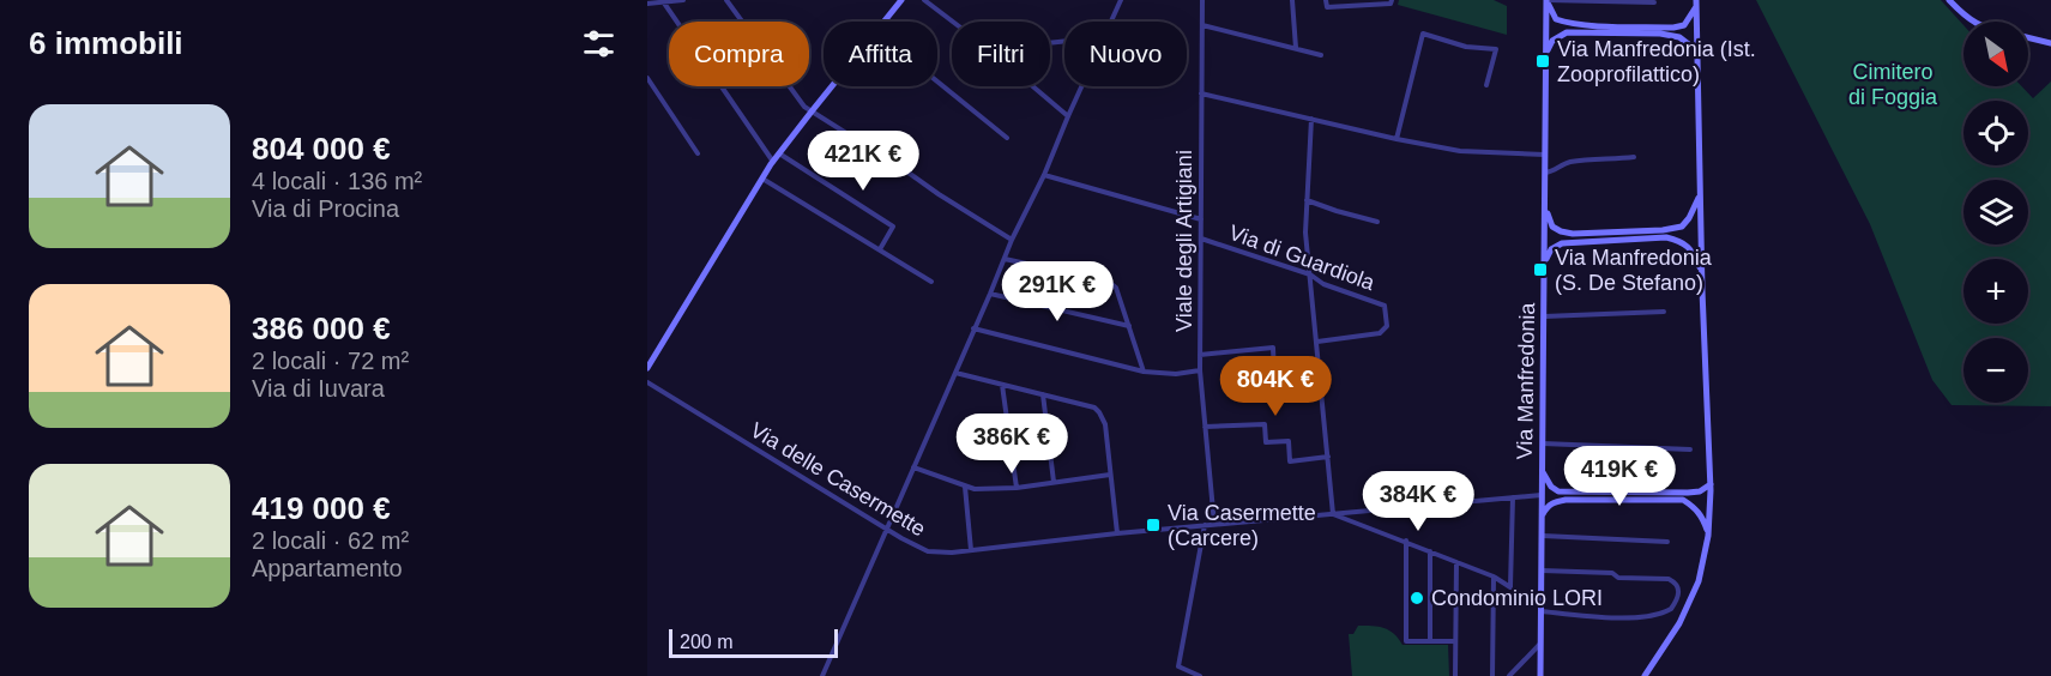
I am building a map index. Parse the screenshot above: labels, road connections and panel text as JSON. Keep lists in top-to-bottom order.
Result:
{
  "streets": {
    "main road": ["Via Manfredonia"],
    "street": ["Viale degli Artigiani", "Via di Guardiola", "Via delle Casermette"]
  },
  "crossings": [
    ["Viale degli Artigiani", "Via di Guardiola"],
    ["Viale degli Artigiani", "Via delle Casermette"],
    ["Via Manfredonia", "Via delle Casermette"]
  ],
  "parks": ["Cimitero di Foggia"],
  "places": {
    "transit": ["Via Manfredonia (Ist. Zooprofilattico)", "Via Manfredonia (S. De Stefano)", "Via Casermette (Carcere)"],
    "other": ["Condominio LORI"]
  },
  "scale_bar": "200 m",
  "north": "bottom right",
  "page": {
    "heading": "6 immobili",
    "map_buttons": ["+", "−"],
    "chip": [
      "Compra",
      "Affitta",
      "Filtri",
      "Nuovo"
    ],
    "list": [
      {
        "name": "804 000 €",
        "note": "4 locali · 136 m² · Via di Procina"
      },
      {
        "name": "386 000 €",
        "note": "2 locali · 72 m² · Via di Iuvara"
      },
      {
        "name": "419 000 €",
        "note": "2 locali · 62 m² · Appartamento"
      }
    ],
    "price": [
      "421K €",
      "291K €",
      "804K €",
      "386K €",
      "419K €",
      "384K €"
    ],
    "scale": "200 m"
  }
}
